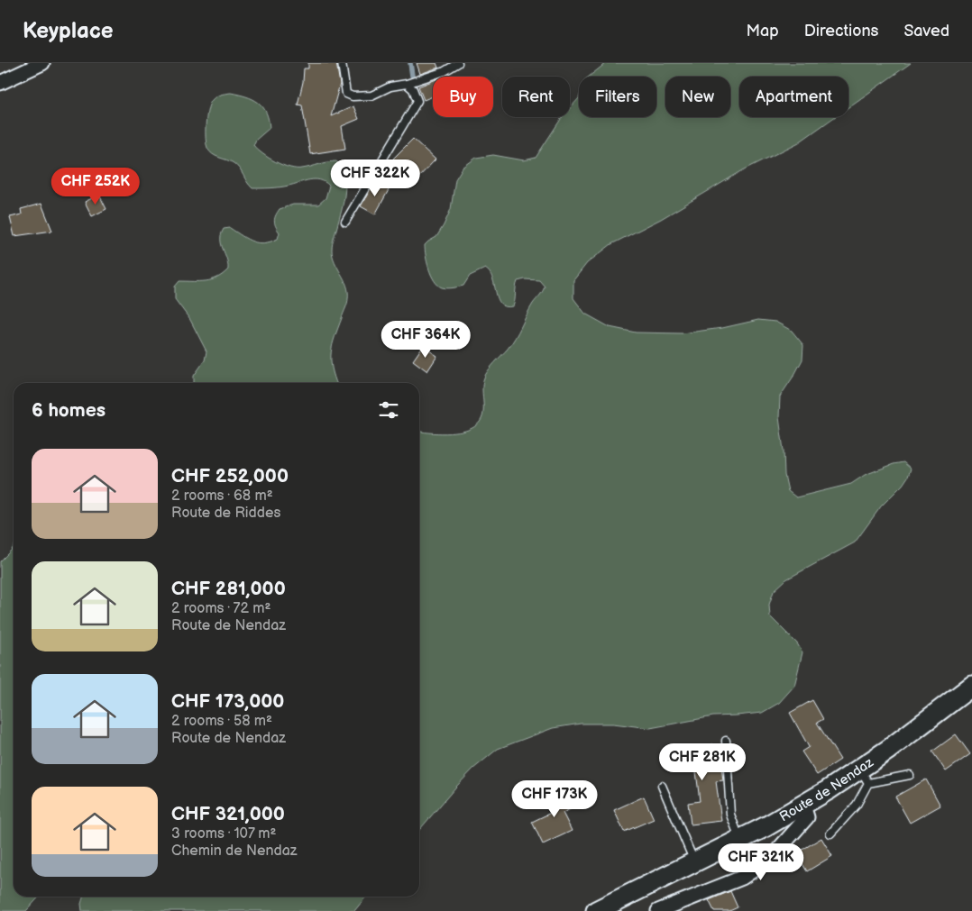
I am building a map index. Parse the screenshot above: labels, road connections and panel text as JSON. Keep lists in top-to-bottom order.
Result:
{
  "streets": {
    "main road": ["Route de Nendaz"]
  },
  "page": {
    "header": "Keyplace",
    "nav": ["Map", "Directions", "Saved"],
    "chip": [
      "Buy",
      "Rent",
      "Filters",
      "New",
      "Apartment"
    ],
    "price": [
      "CHF 322K",
      "CHF 252K",
      "CHF 364K",
      "CHF 281K",
      "CHF 173K",
      "CHF 321K"
    ],
    "heading": "6 homes",
    "list": [
      {
        "name": "CHF 252,000",
        "note": "2 rooms · 68 m² · Route de Riddes"
      },
      {
        "name": "CHF 281,000",
        "note": "2 rooms · 72 m² · Route de Nendaz"
      },
      {
        "name": "CHF 173,000",
        "note": "2 rooms · 58 m² · Route de Nendaz"
      },
      {
        "name": "CHF 321,000",
        "note": "3 rooms · 107 m² · Chemin de Nendaz"
      }
    ]
  }
}
